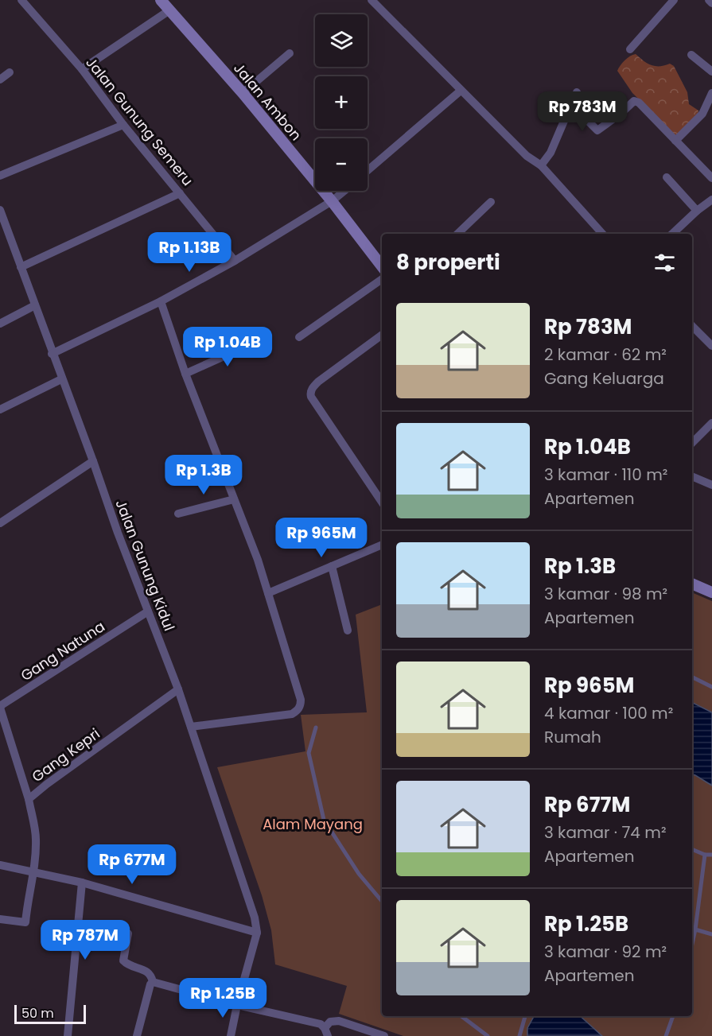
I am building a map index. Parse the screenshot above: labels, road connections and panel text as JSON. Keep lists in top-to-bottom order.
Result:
{
  "streets": {
    "street": [
      "Jalan Ambon",
      "Jalan Gunung Semeru",
      "Jalan Gunung Kidul",
      "Gang Natuna",
      "Gang Kepri"
    ]
  },
  "crossings": [
    ["Jalan Gunung Kidul", "Gang Natuna"],
    ["Jalan Gunung Kidul", "Gang Kepri"],
    ["Gang Natuna", "Gang Kepri"]
  ],
  "parks": ["Alam Mayang"],
  "scale_bar": "50 m",
  "page": {
    "map_buttons": ["+", "−"],
    "price": [
      "Rp 783M",
      "Rp 1.13B",
      "Rp 1.04B",
      "Rp 1.3B",
      "Rp 965M",
      "Rp 677M",
      "Rp 787M",
      "Rp 1.25B"
    ],
    "heading": "8 properti",
    "list": [
      {
        "name": "Rp 783M",
        "note": "2 kamar · 62 m² · Gang Keluarga"
      },
      {
        "name": "Rp 1.04B",
        "note": "3 kamar · 110 m² · Apartemen"
      },
      {
        "name": "Rp 1.3B",
        "note": "3 kamar · 98 m² · Apartemen"
      },
      {
        "name": "Rp 965M",
        "note": "4 kamar · 100 m² · Rumah"
      },
      {
        "name": "Rp 677M",
        "note": "3 kamar · 74 m² · Apartemen"
      },
      {
        "name": "Rp 1.25B",
        "note": "3 kamar · 92 m² · Apartemen"
      }
    ],
    "scale": "50 m"
  }
}
